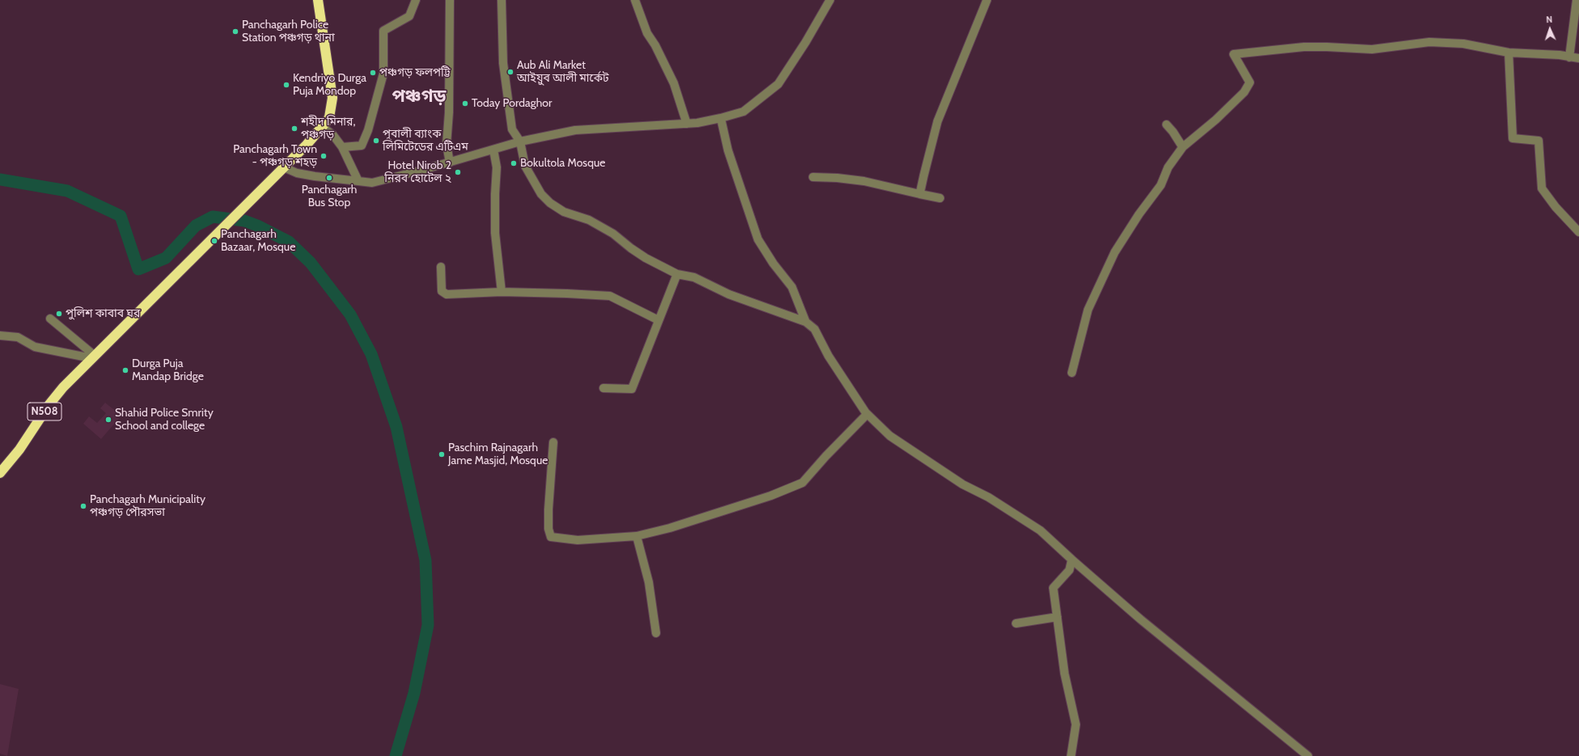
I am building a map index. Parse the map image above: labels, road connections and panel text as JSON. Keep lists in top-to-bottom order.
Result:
{
  "streets": {
    "highway": ["N508"]
  },
  "districts": ["পঞ্চগড়"],
  "places": [
    "Panchagarh Police Station পঞ্চগড় থানা",
    "Aub Ali Market আইয়ুব আলী মার্কেট",
    "পঞ্চগড় ফলপট্টি",
    "Kendriyo Durga Puja Mondop",
    "Today Pordaghor",
    "শহীদ মিনার, পঞ্চগড়",
    "পূবালী ব্যাংক লিমিটেডের এটিএম",
    "Panchagarh Town - পঞ্চগড় শহড়",
    "Bokultola Mosque",
    "Hotel Nirob 2 নিরব হোটেল ২",
    "Panchagarh Bus Stop",
    "Panchagarh Bazaar, Mosque",
    "পুলিশ কাবাব ঘর",
    "Durga Puja Mandap Bridge",
    "Shahid Police Smrity School and college",
    "Paschim Rajnagarh Jame Masjid, Mosque",
    "Panchagarh Municipality পঞ্চগড় পৌরসভা"
  ],
  "north": "top"
}
